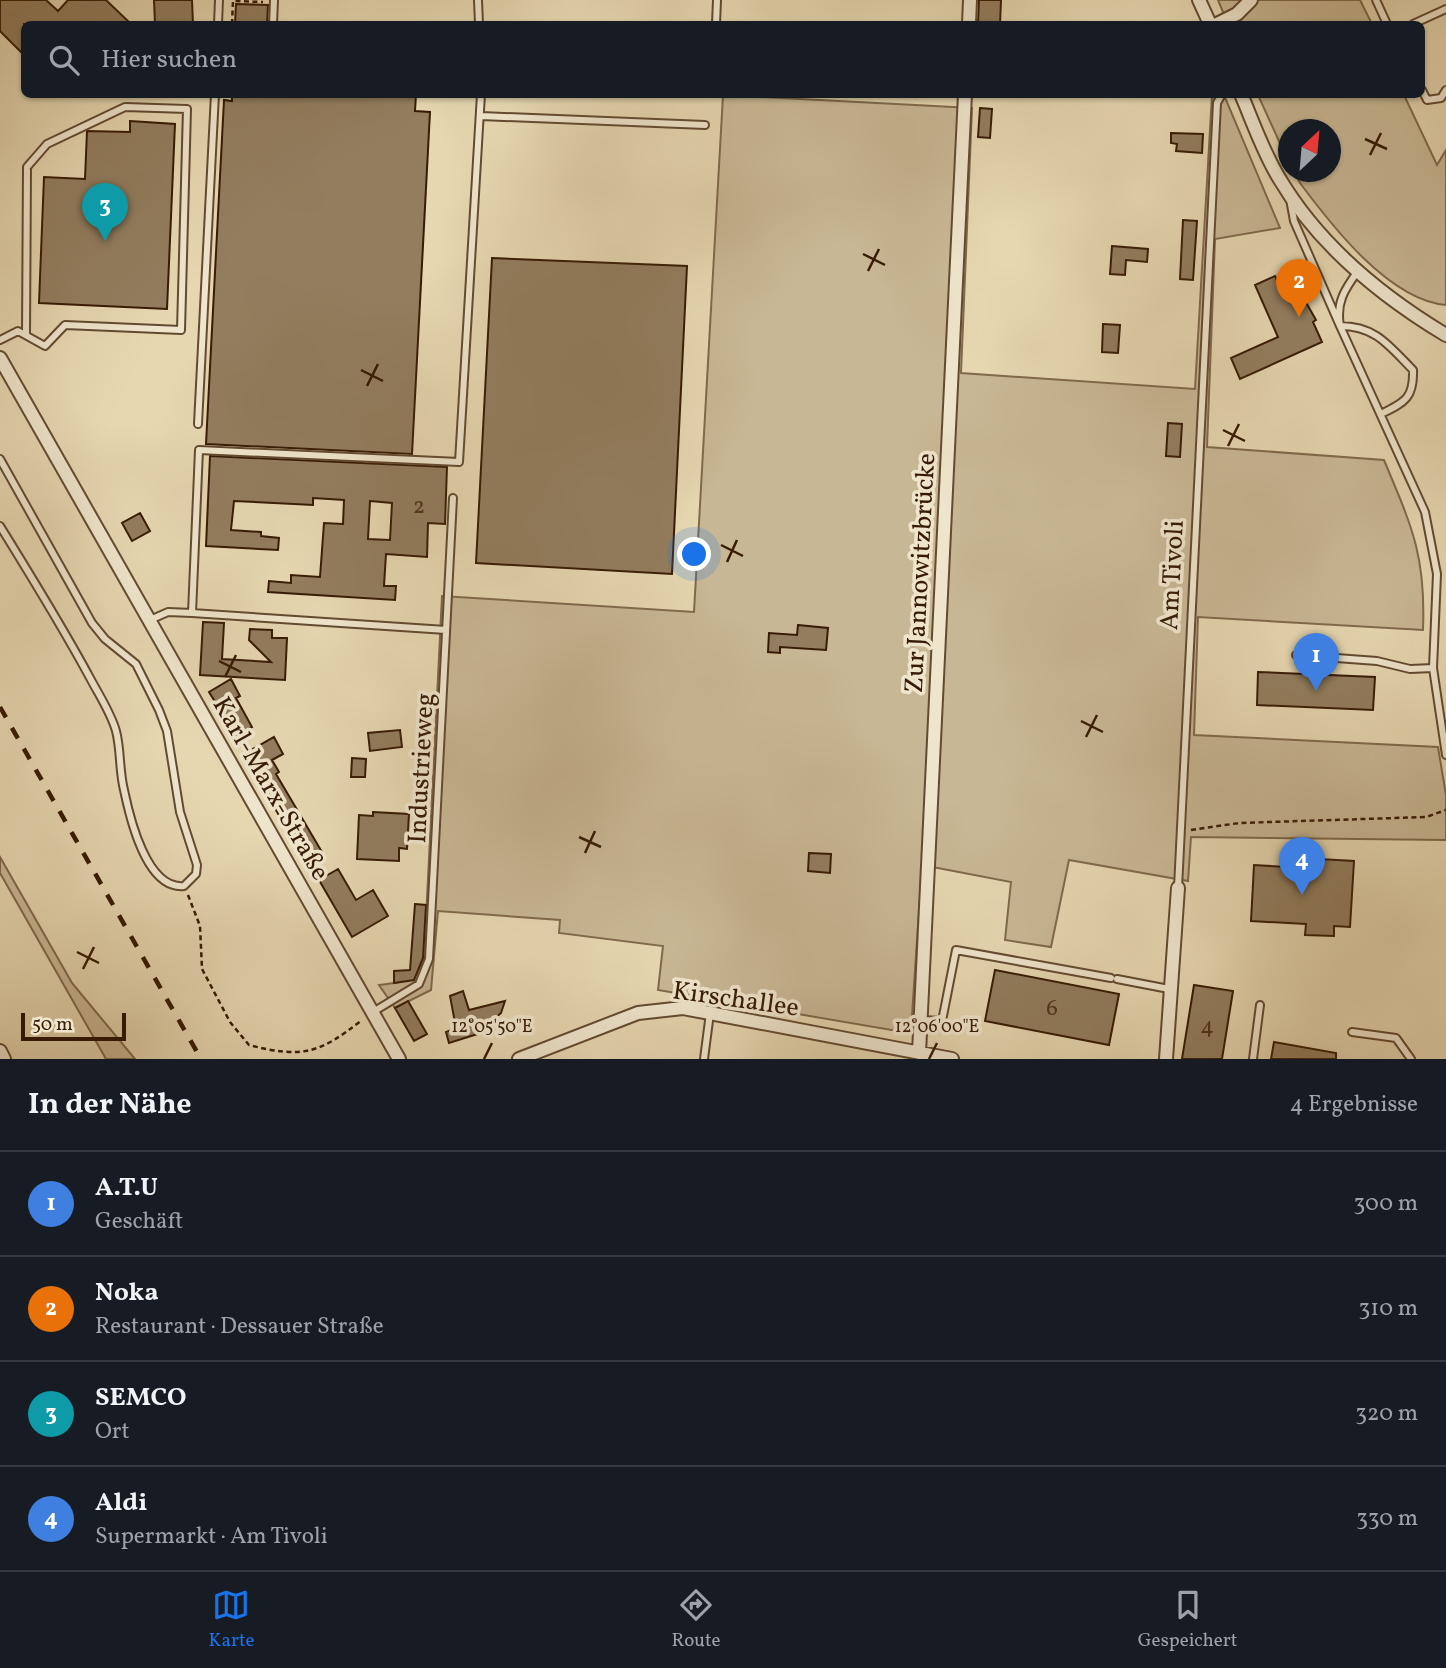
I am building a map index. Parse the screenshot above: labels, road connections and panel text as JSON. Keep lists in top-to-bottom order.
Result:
{
  "streets": {
    "street": [
      "Zur Jannowitzbrücke",
      "Am Tivoli",
      "Karl-Marx-Straße",
      "Kirschallee"
    ],
    "lane": ["Industrieweg"]
  },
  "crossings": [
    ["Zur Jannowitzbrücke", "Kirschallee"],
    ["Industrieweg", "Karl-Marx-Straße"]
  ],
  "house_numbers": ["2", "6", "4"],
  "scale_bar": "50 m",
  "north": "top right",
  "page": {
    "search": "Hier suchen",
    "pins": [
      "3",
      "2",
      "1",
      "4"
    ],
    "scale": "50 m",
    "heading": ["In der Nähe", "4 Ergebnisse"],
    "list": [
      {
        "mark": "1",
        "name": "A.T.U",
        "note": "Geschäft",
        "value": "300 m"
      },
      {
        "mark": "2",
        "name": "Noka",
        "note": "Restaurant · Dessauer Straße",
        "value": "310 m"
      },
      {
        "mark": "3",
        "name": "SEMCO",
        "note": "Ort",
        "value": "320 m"
      },
      {
        "mark": "4",
        "name": "Aldi",
        "note": "Supermarkt · Am Tivoli",
        "value": "330 m"
      }
    ],
    "nav": ["Karte", "Route", "Gespeichert"]
  },
  "coordinates": ["12°05'50\"E", "12°06'00\"E"]
}
